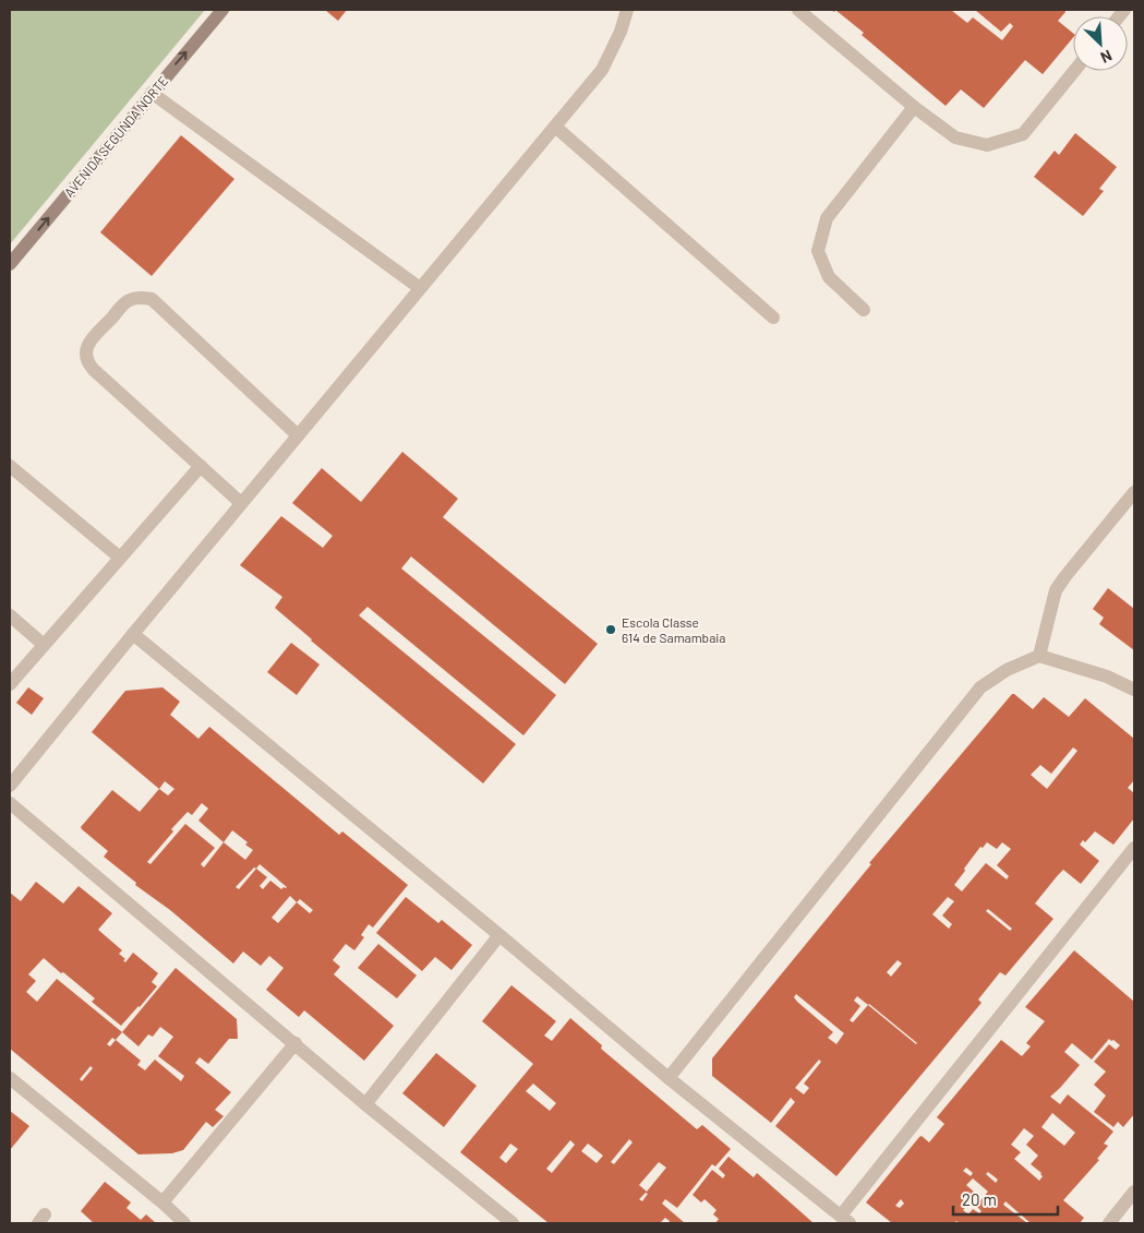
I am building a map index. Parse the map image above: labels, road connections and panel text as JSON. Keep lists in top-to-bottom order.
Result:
{
  "streets": {
    "main road": ["AVENIDA SEGUNDA NORTE"]
  },
  "one_way": ["AVENIDA SEGUNDA NORTE"],
  "places": ["Escola Classe 614 de Samambaia"],
  "scale_bar": "20 m",
  "north": "bottom right"
}
